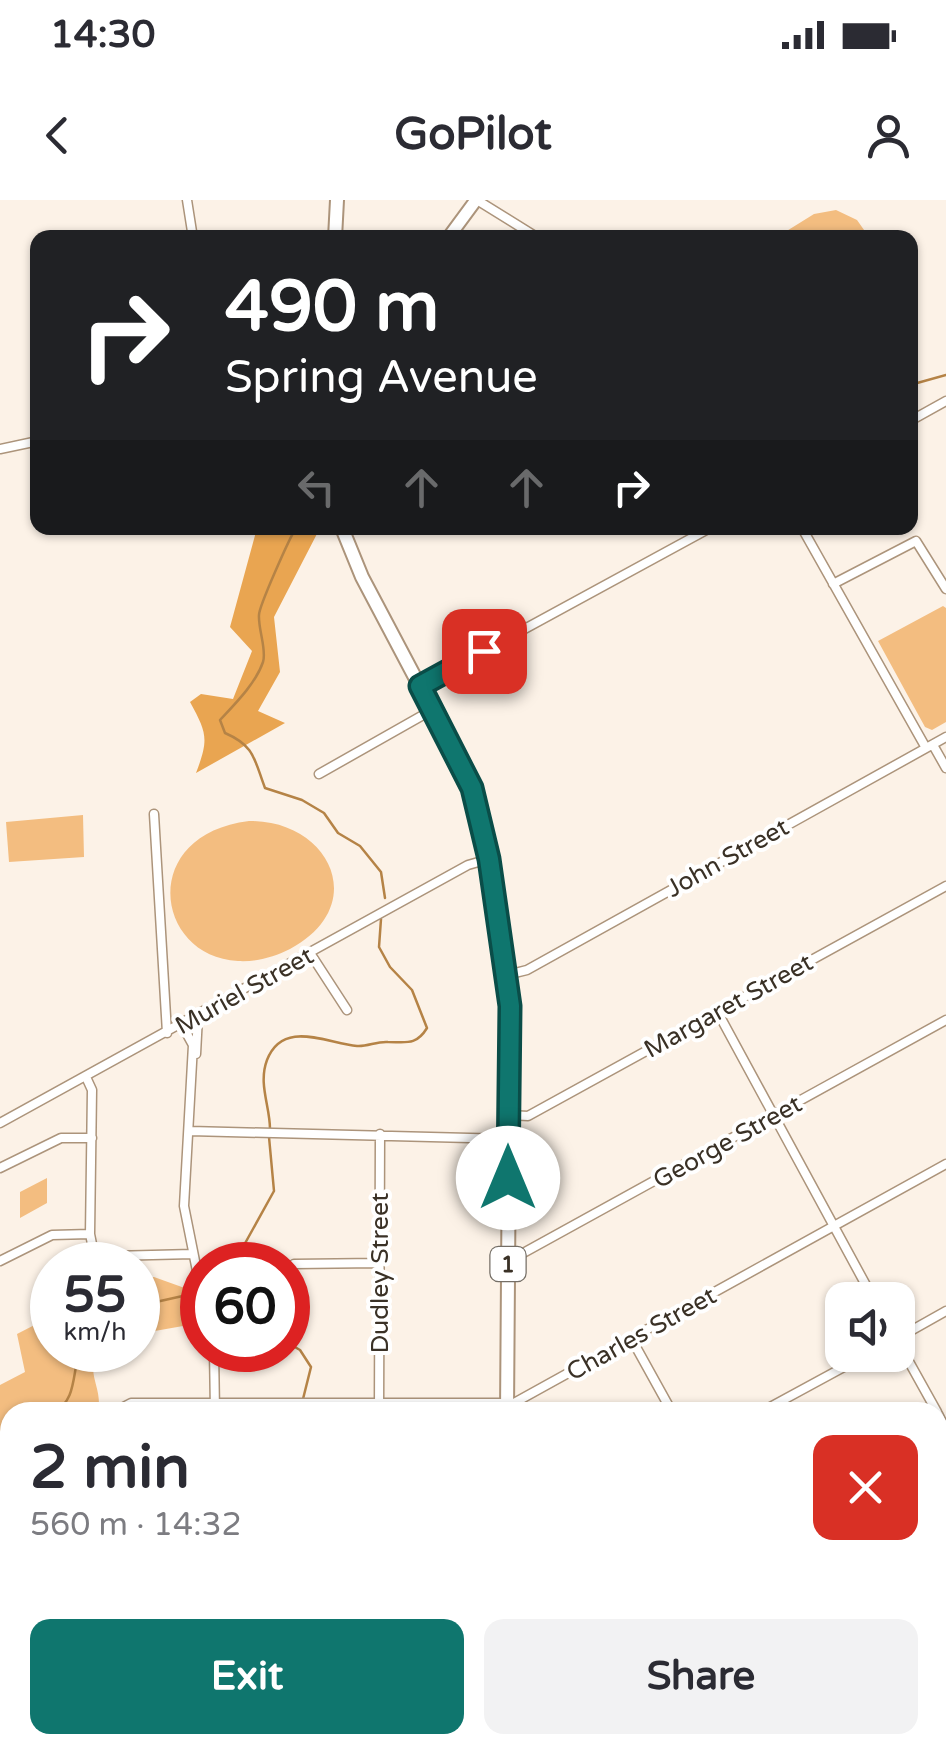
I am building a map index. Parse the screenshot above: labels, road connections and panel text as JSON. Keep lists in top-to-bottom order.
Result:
{
  "streets": {
    "main road": ["1"],
    "street": [
      "John Street",
      "Muriel Street",
      "Margaret Street",
      "George Street",
      "Dudley Street",
      "Charles Street"
    ]
  },
  "crossings": [
    ["John Street", "1"],
    ["Muriel Street", "1"],
    ["Margaret Street", "1"],
    ["George Street", "1"]
  ],
  "page": {
    "status": "14:30",
    "header": "GoPilot",
    "turn": ["490 m", "Spring Avenue"],
    "speed": "55 km/h",
    "limit": "60",
    "heading": ["2 min", "560 m · 14:32"],
    "buttons": ["Exit", "Share"]
  }
}
